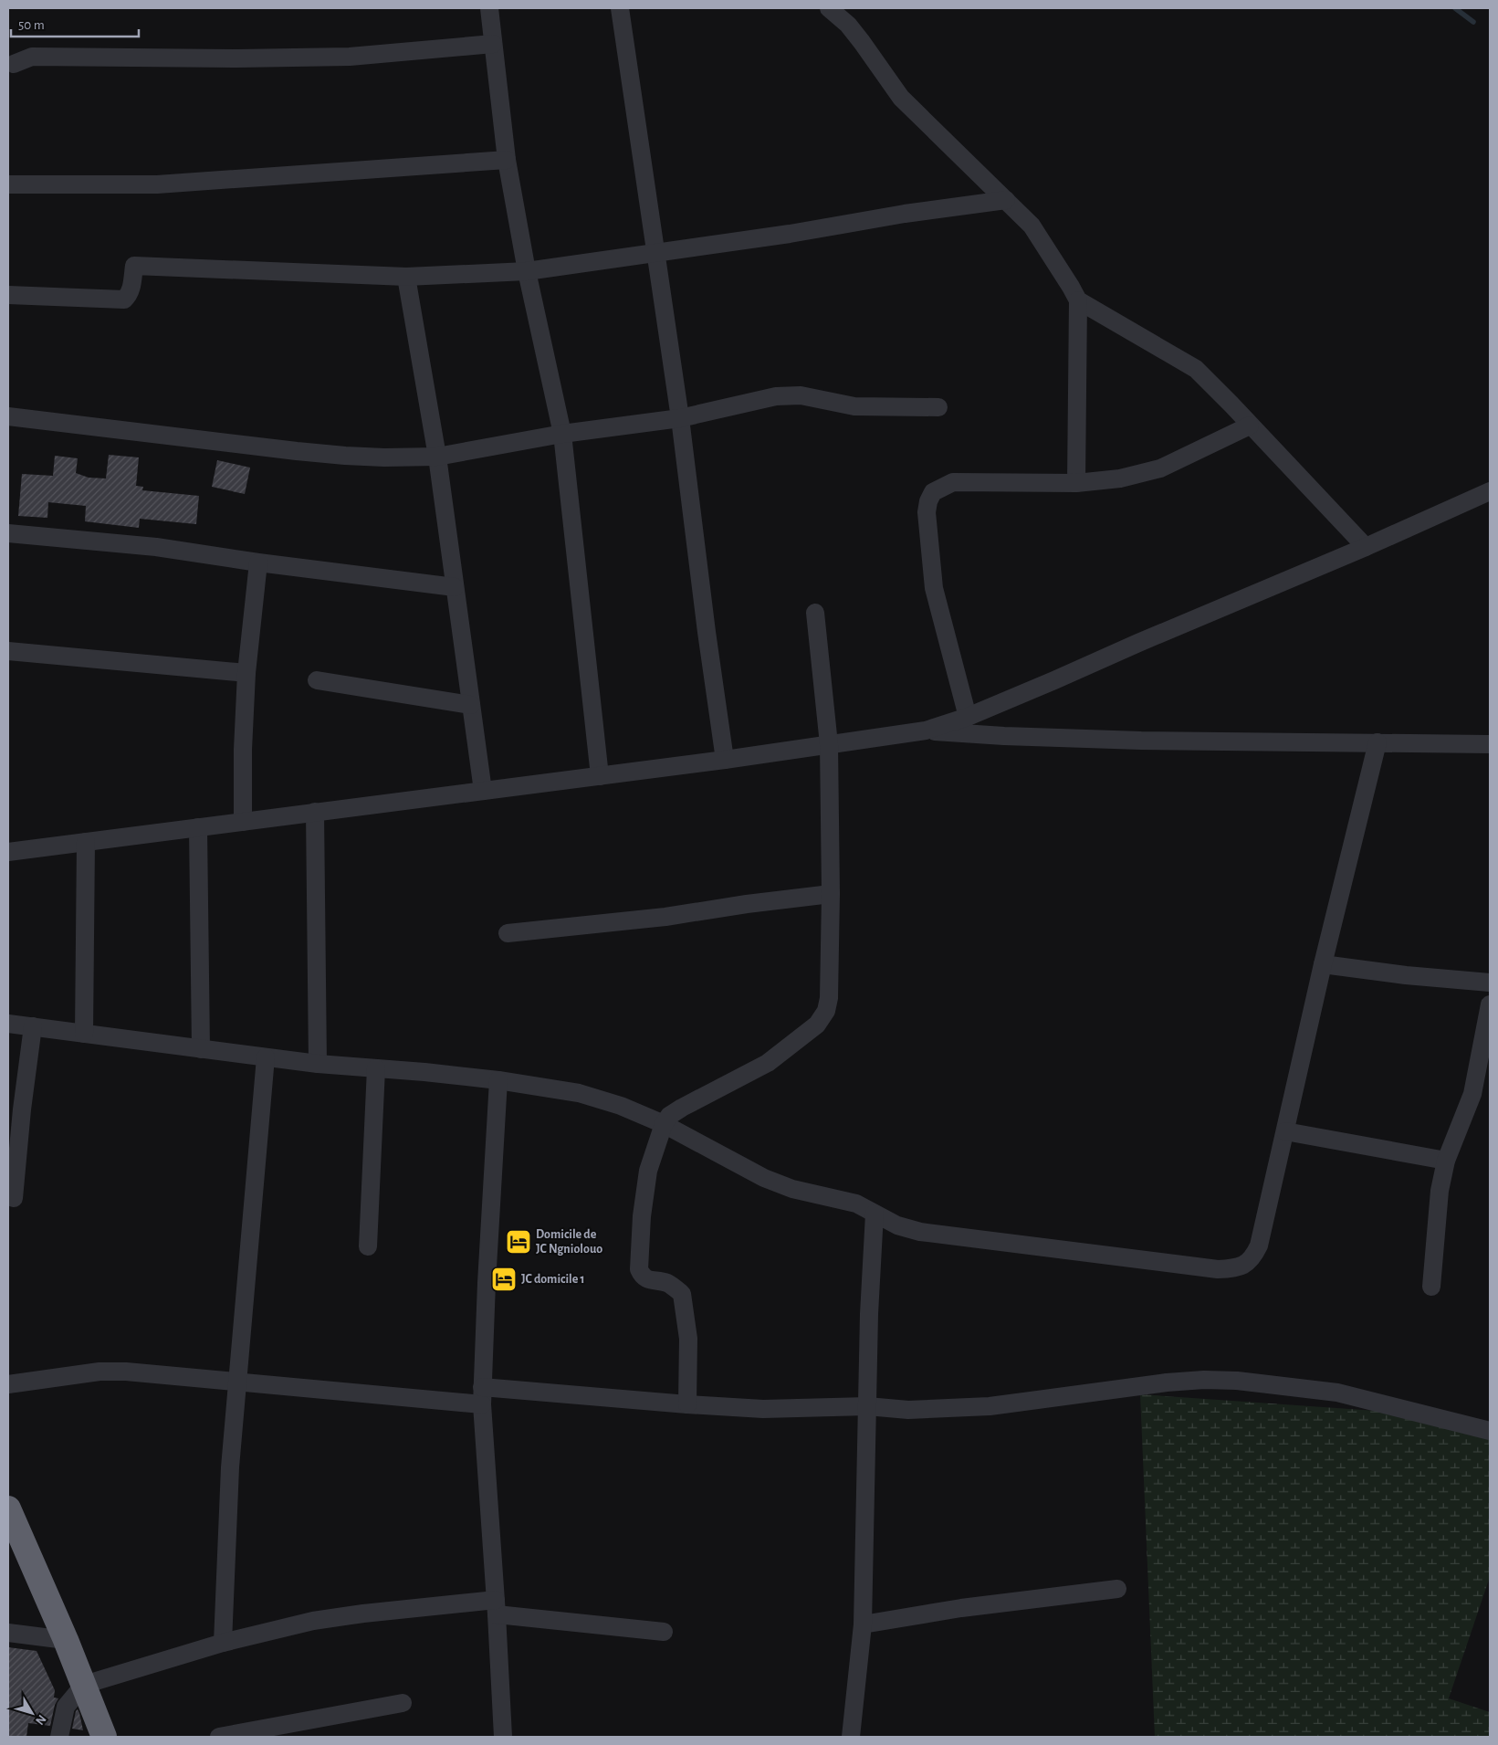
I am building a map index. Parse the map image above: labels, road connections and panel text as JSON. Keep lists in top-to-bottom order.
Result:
{
  "places": {
    "hotel": ["Domicile de JC Ngniolouo", "JC domicile 1"]
  },
  "scale_bar": "50 m",
  "north": "bottom right"
}
